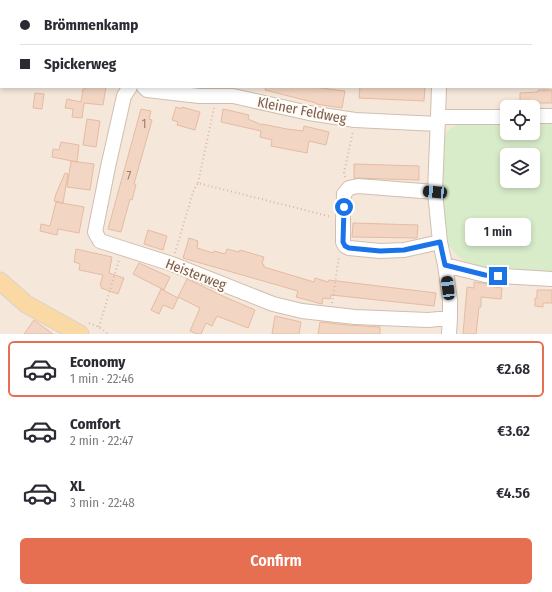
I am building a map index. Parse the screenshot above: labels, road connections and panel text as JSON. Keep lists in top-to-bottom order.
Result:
{
  "streets": {
    "street": ["Kleiner Feldweg", "Heisterweg"]
  },
  "house_numbers": ["1", "7"],
  "page": {
    "banner": ["Brömmenkamp", "Spickerweg"],
    "bubble": "1 min",
    "list": [
      {
        "name": "Economy",
        "note": "1 min · 22:46",
        "value": "€2.68"
      },
      {
        "name": "Comfort",
        "note": "2 min · 22:47",
        "value": "€3.62"
      },
      {
        "name": "XL",
        "note": "3 min · 22:48",
        "value": "€4.56"
      }
    ],
    "buttons": "Confirm"
  }
}
